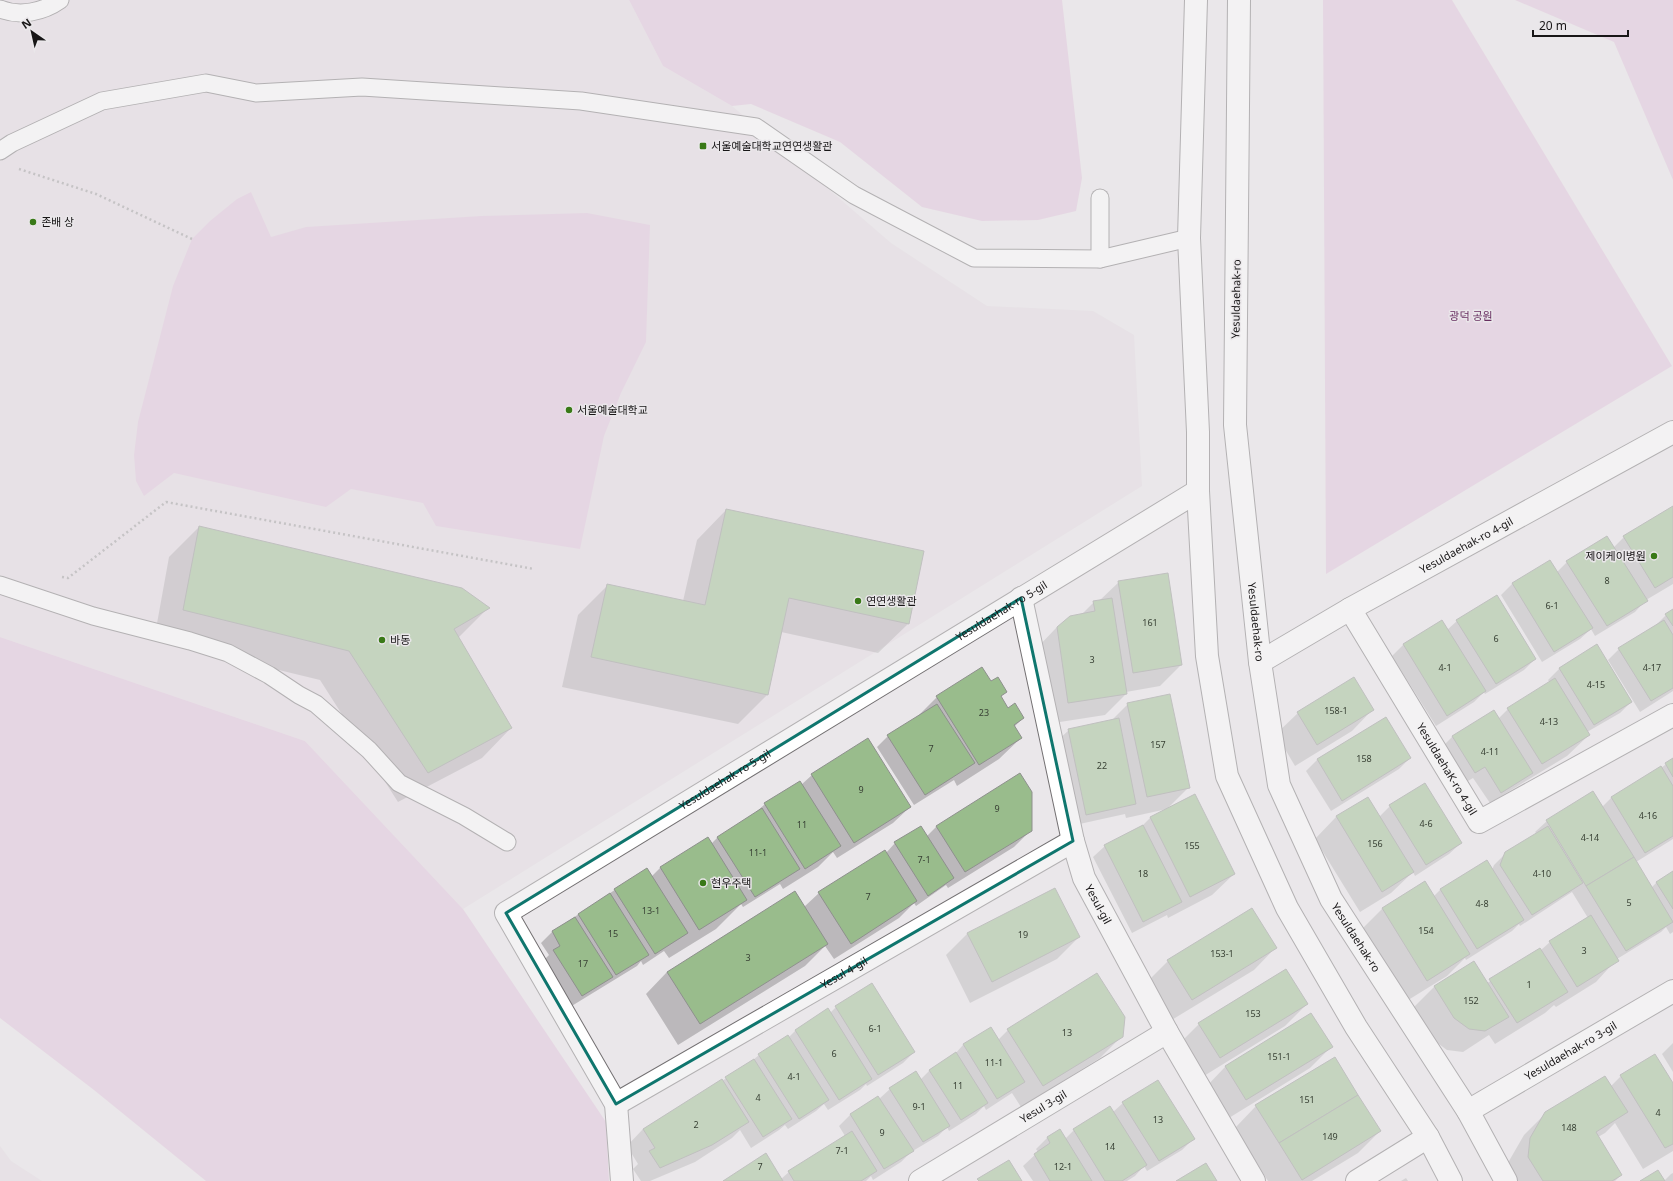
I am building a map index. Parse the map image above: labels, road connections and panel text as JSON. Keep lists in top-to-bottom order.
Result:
{
  "streets": {
    "street": [
      "Yesuldaehak-ro",
      "Yesuldaehak-ro 4-gil",
      "Yesuldaehak-ro 5-gil",
      "YesuldaehaK-ro 4-gil",
      "Yesul-gil",
      "Yesul 4-gil",
      "Yesuldaehak-ro 3-gil",
      "Yesul 3-gil"
    ]
  },
  "crossings": [
    ["Yesuldaehak-ro", "Yesuldaehak-ro 4-gil"],
    ["Yesuldaehak-ro", "Yesuldaehak-ro 3-gil"],
    ["Yesuldaehak-ro 4-gil", "YesuldaehaK-ro 4-gil"],
    ["Yesuldaehak-ro 5-gil", "Yesul-gil"],
    ["Yesuldaehak-ro 5-gil", "Yesul 4-gil"],
    ["Yesul-gil", "Yesul 4-gil"],
    ["Yesul-gil", "Yesul 3-gil"]
  ],
  "parks": ["광덕 공원"],
  "places": {
    "transit": ["서울예술대학교연연생활관"],
    "other": [
      "존배 상",
      "서울예술대학교",
      "제이케이병원",
      "연연생활관",
      "바동",
      "현우주택"
    ]
  },
  "house_numbers": [
    "8",
    "6-1",
    "161",
    "6",
    "3",
    "4-1",
    "4-17",
    "4-15",
    "158-1",
    "23",
    "4-13",
    "157",
    "7",
    "4-11",
    "158",
    "22",
    "9",
    "9",
    "4-16",
    "4-6",
    "11",
    "4-14",
    "156",
    "155",
    "11-1",
    "7-1",
    "18",
    "4-10",
    "7",
    "5",
    "4-8",
    "13-1",
    "154",
    "15",
    "19",
    "3",
    "153-1",
    "3",
    "17",
    "1",
    "152",
    "153",
    "6-1",
    "13",
    "6",
    "151-1",
    "11-1",
    "4-1",
    "11",
    "4",
    "151",
    "9-1",
    "4",
    "13",
    "2",
    "148",
    "9",
    "149",
    "14",
    "7-1",
    "7",
    "12-1"
  ],
  "scale_bar": "20 m",
  "north": "top left"
}
